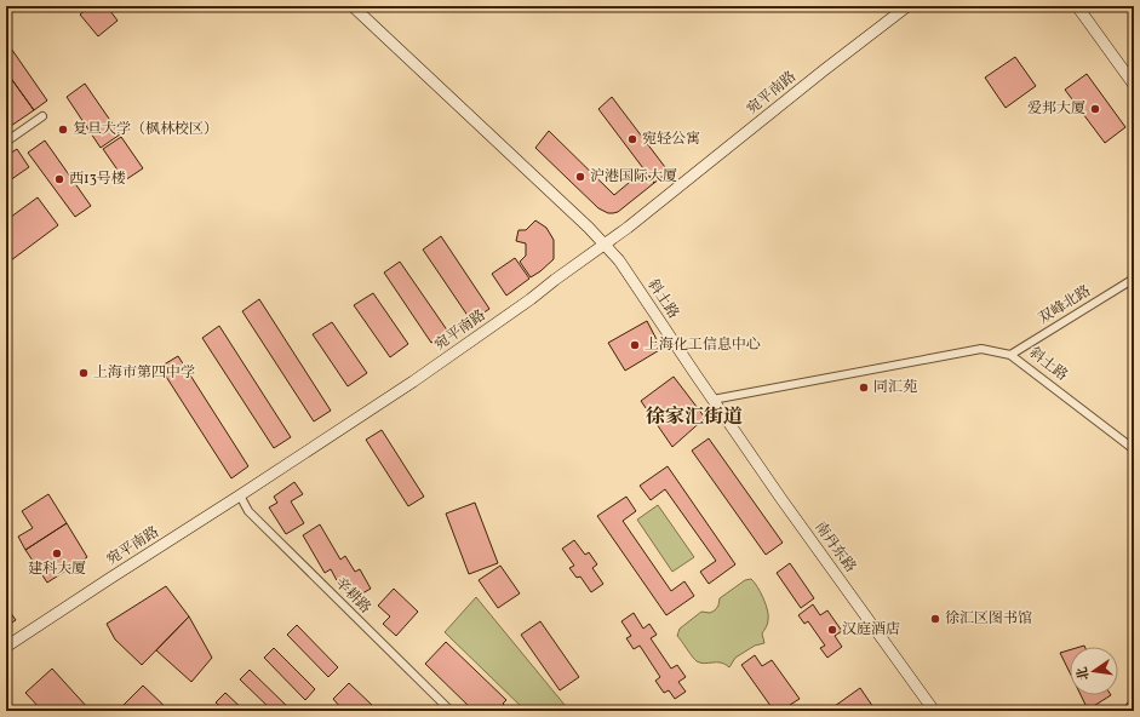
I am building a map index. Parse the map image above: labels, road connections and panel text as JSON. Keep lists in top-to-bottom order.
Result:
{
  "streets": {
    "main road": ["宛平南路", "斜土路", "南丹东路"],
    "street": ["双峰北路", "辛耕路"]
  },
  "crossings": [
    ["宛平南路", "斜土路"],
    ["宛平南路", "辛耕路"],
    ["斜土路", "双峰北路"],
    ["斜土路", "南丹东路"]
  ],
  "districts": ["徐家汇街道"],
  "places": [
    "爱邦大厦",
    "复旦大学（枫林校区）",
    "宛轻公寓",
    "沪港国际大厦",
    "西13号楼",
    "上海化工信息中心",
    "上海市第四中学",
    "同汇苑",
    "建科大厦",
    "徐汇区图书馆",
    "汉庭酒店"
  ],
  "north": "left"
}
